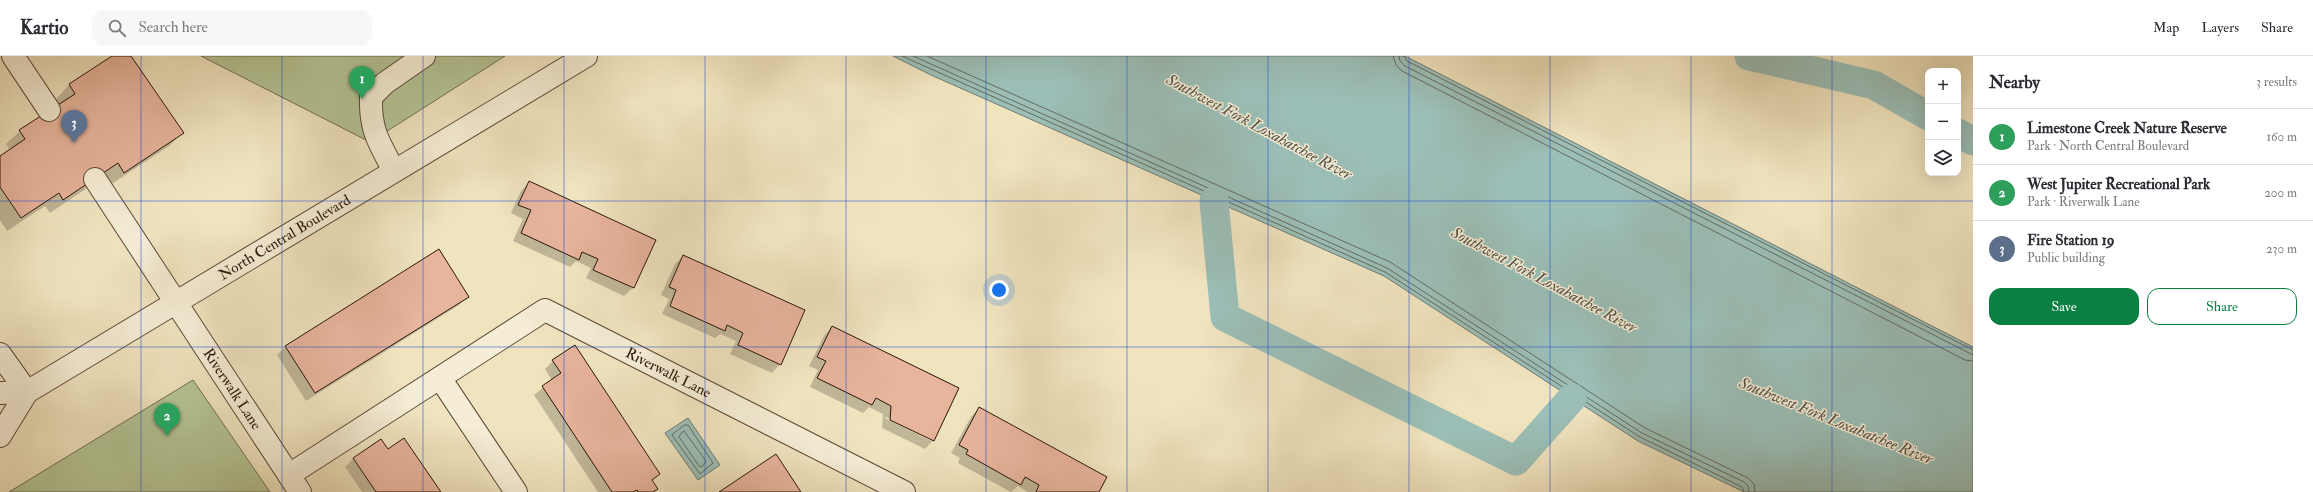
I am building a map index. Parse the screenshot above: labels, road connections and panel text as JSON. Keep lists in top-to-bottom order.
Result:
{
  "streets": {
    "street": ["North Central Boulevard", "Riverwalk Lane"]
  },
  "crossings": [
    ["North Central Boulevard", "Riverwalk Lane"]
  ],
  "water": ["Southwest Fork Loxahatchee River"],
  "page": {
    "header": "Kartio",
    "search": "Search here",
    "nav": ["Map", "Layers", "Share"],
    "heading": ["Nearby", "3 results"],
    "pins": ["1", "3", "2"],
    "map_buttons": ["+", "−"],
    "list": [
      {
        "mark": "1",
        "name": "Limestone Creek Nature Reserve",
        "note": "Park · North Central Boulevard",
        "value": "160 m"
      },
      {
        "mark": "2",
        "name": "West Jupiter Recreational Park",
        "note": "Park · Riverwalk Lane",
        "value": "200 m"
      },
      {
        "mark": "3",
        "name": "Fire Station 19",
        "note": "Public building",
        "value": "230 m"
      }
    ],
    "buttons": ["Save", "Share"]
  }
}
